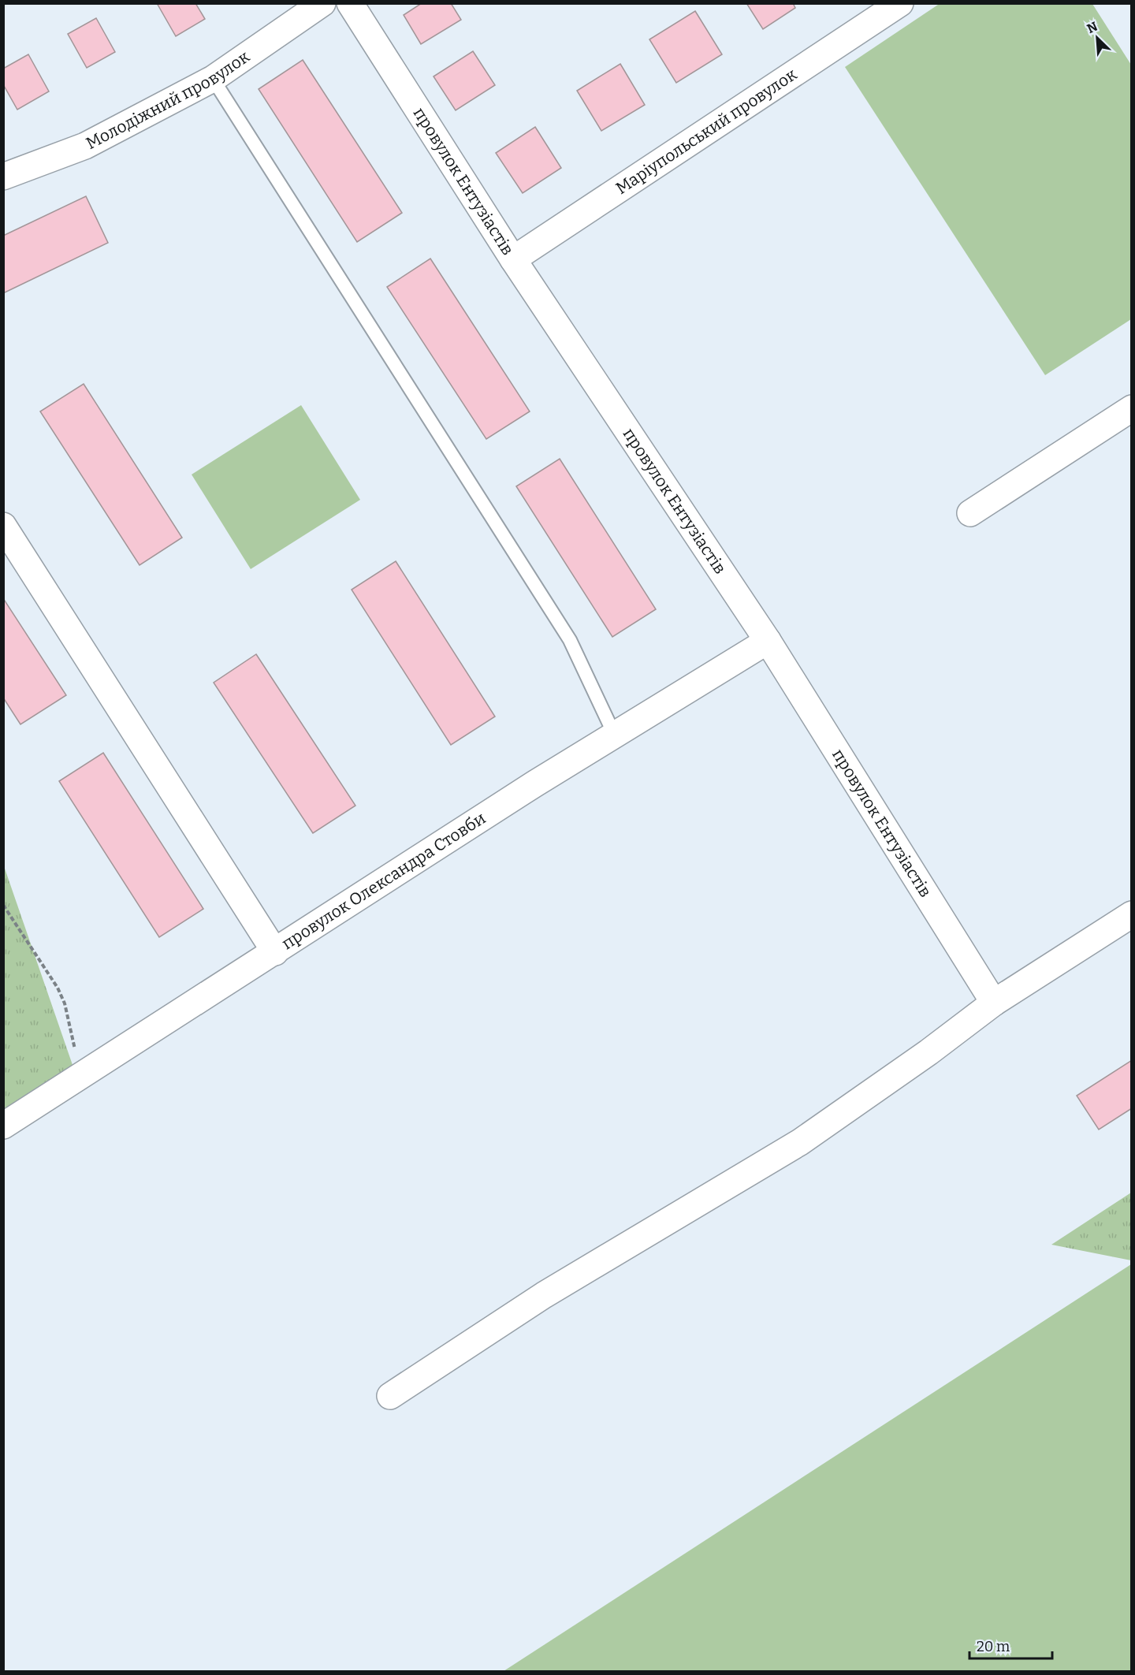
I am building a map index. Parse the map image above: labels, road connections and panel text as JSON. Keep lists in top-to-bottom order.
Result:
{
  "streets": {
    "street": [
      "Молодіжний провулок",
      "Маріупольський провулок",
      "провулок Ентузіастів",
      "провулок Олександра Стовби"
    ]
  },
  "crossings": [
    ["Маріупольський провулок", "провулок Ентузіастів"],
    ["провулок Ентузіастів", "провулок Олександра Стовби"]
  ],
  "scale_bar": "20 m",
  "north": "top left"
}
